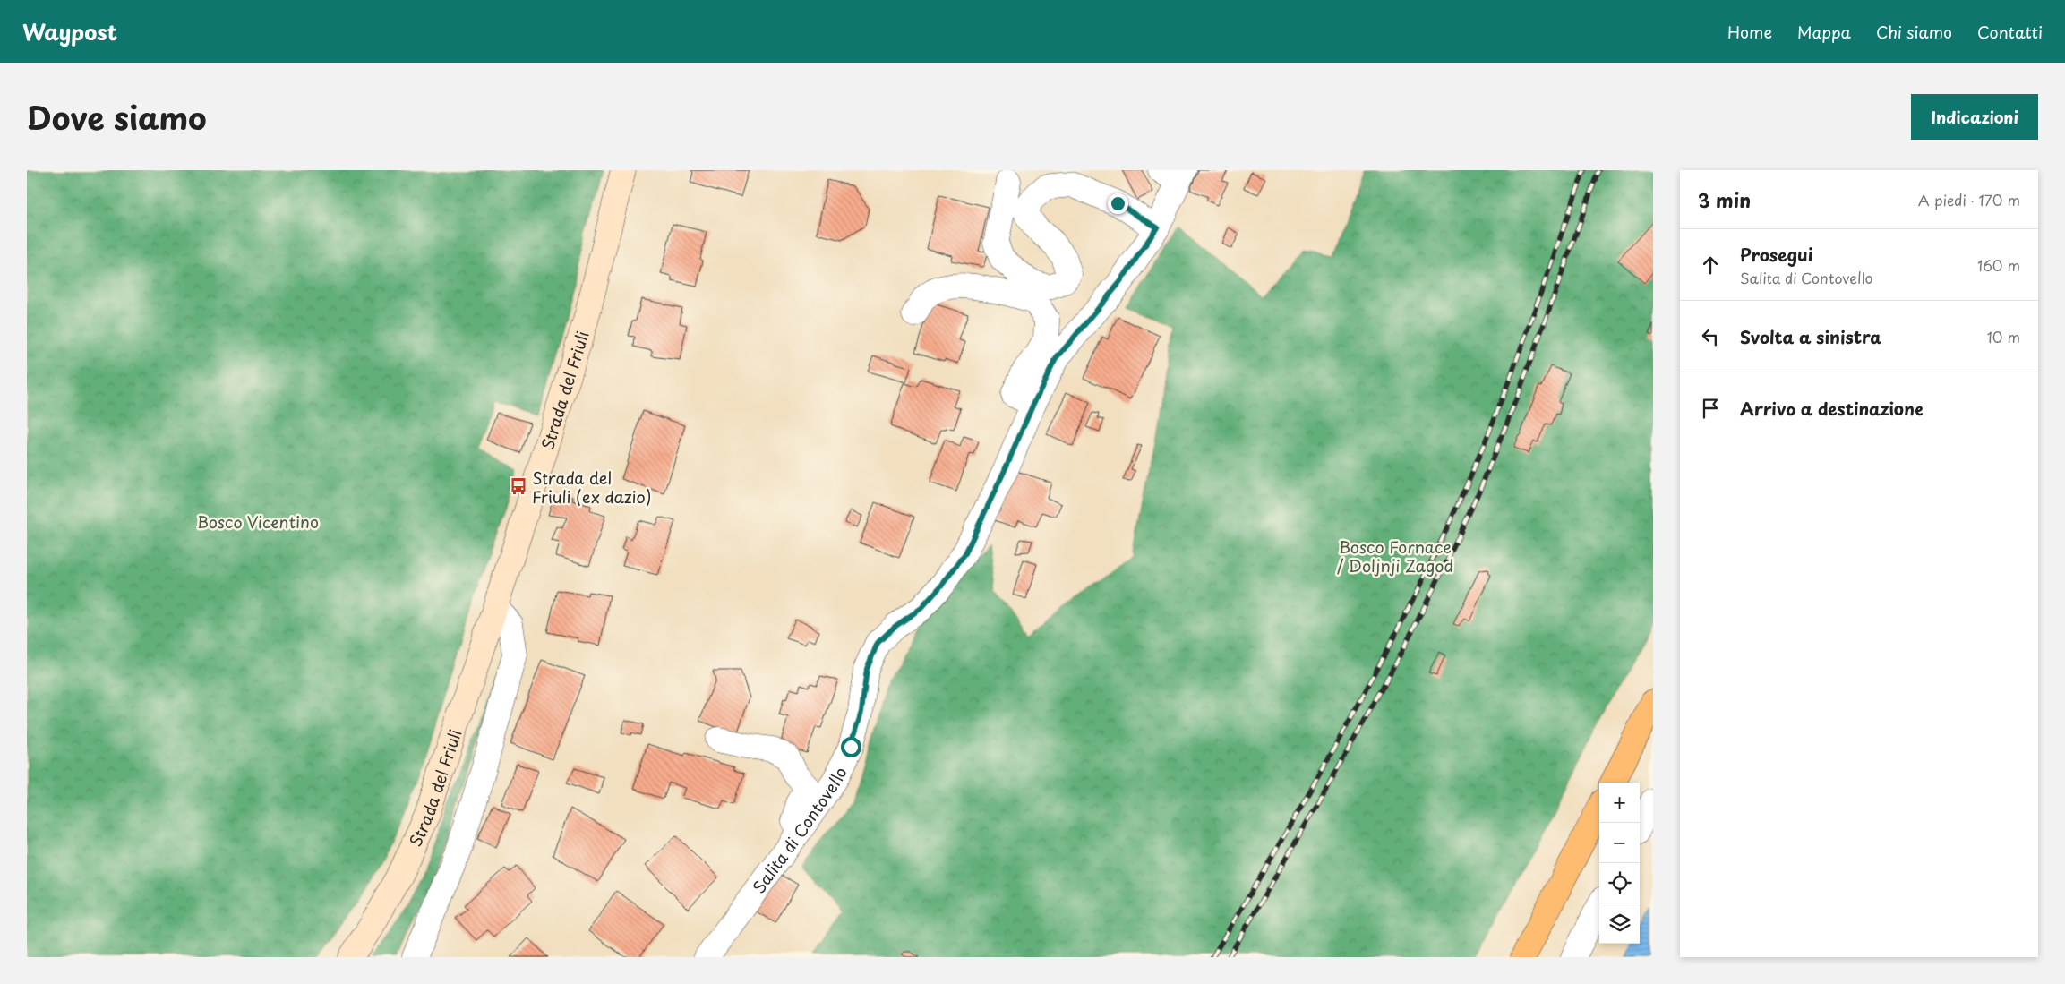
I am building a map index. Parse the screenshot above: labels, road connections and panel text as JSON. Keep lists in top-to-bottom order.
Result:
{
  "streets": {
    "main road": ["Strada del Friuli"],
    "street": ["Salita di Contovello"]
  },
  "parks": ["Bosco Vicentino", "Bosco Fornace / Doljnji Zagod"],
  "places": {
    "bus stop": ["Strada del Friuli (ex dazio)"]
  },
  "page": {
    "header": "Waypost",
    "nav": [
      "Home",
      "Mappa",
      "Chi siamo",
      "Contatti"
    ],
    "title": "Dove siamo",
    "buttons": "Indicazioni",
    "heading": ["3 min", "A piedi · 170 m"],
    "list": [
      ["Prosegui", "Salita di Contovello", "160 m"],
      ["Svolta a sinistra", "10 m"],
      "Arrivo a destinazione"
    ],
    "map_buttons": ["+", "−"]
  }
}
